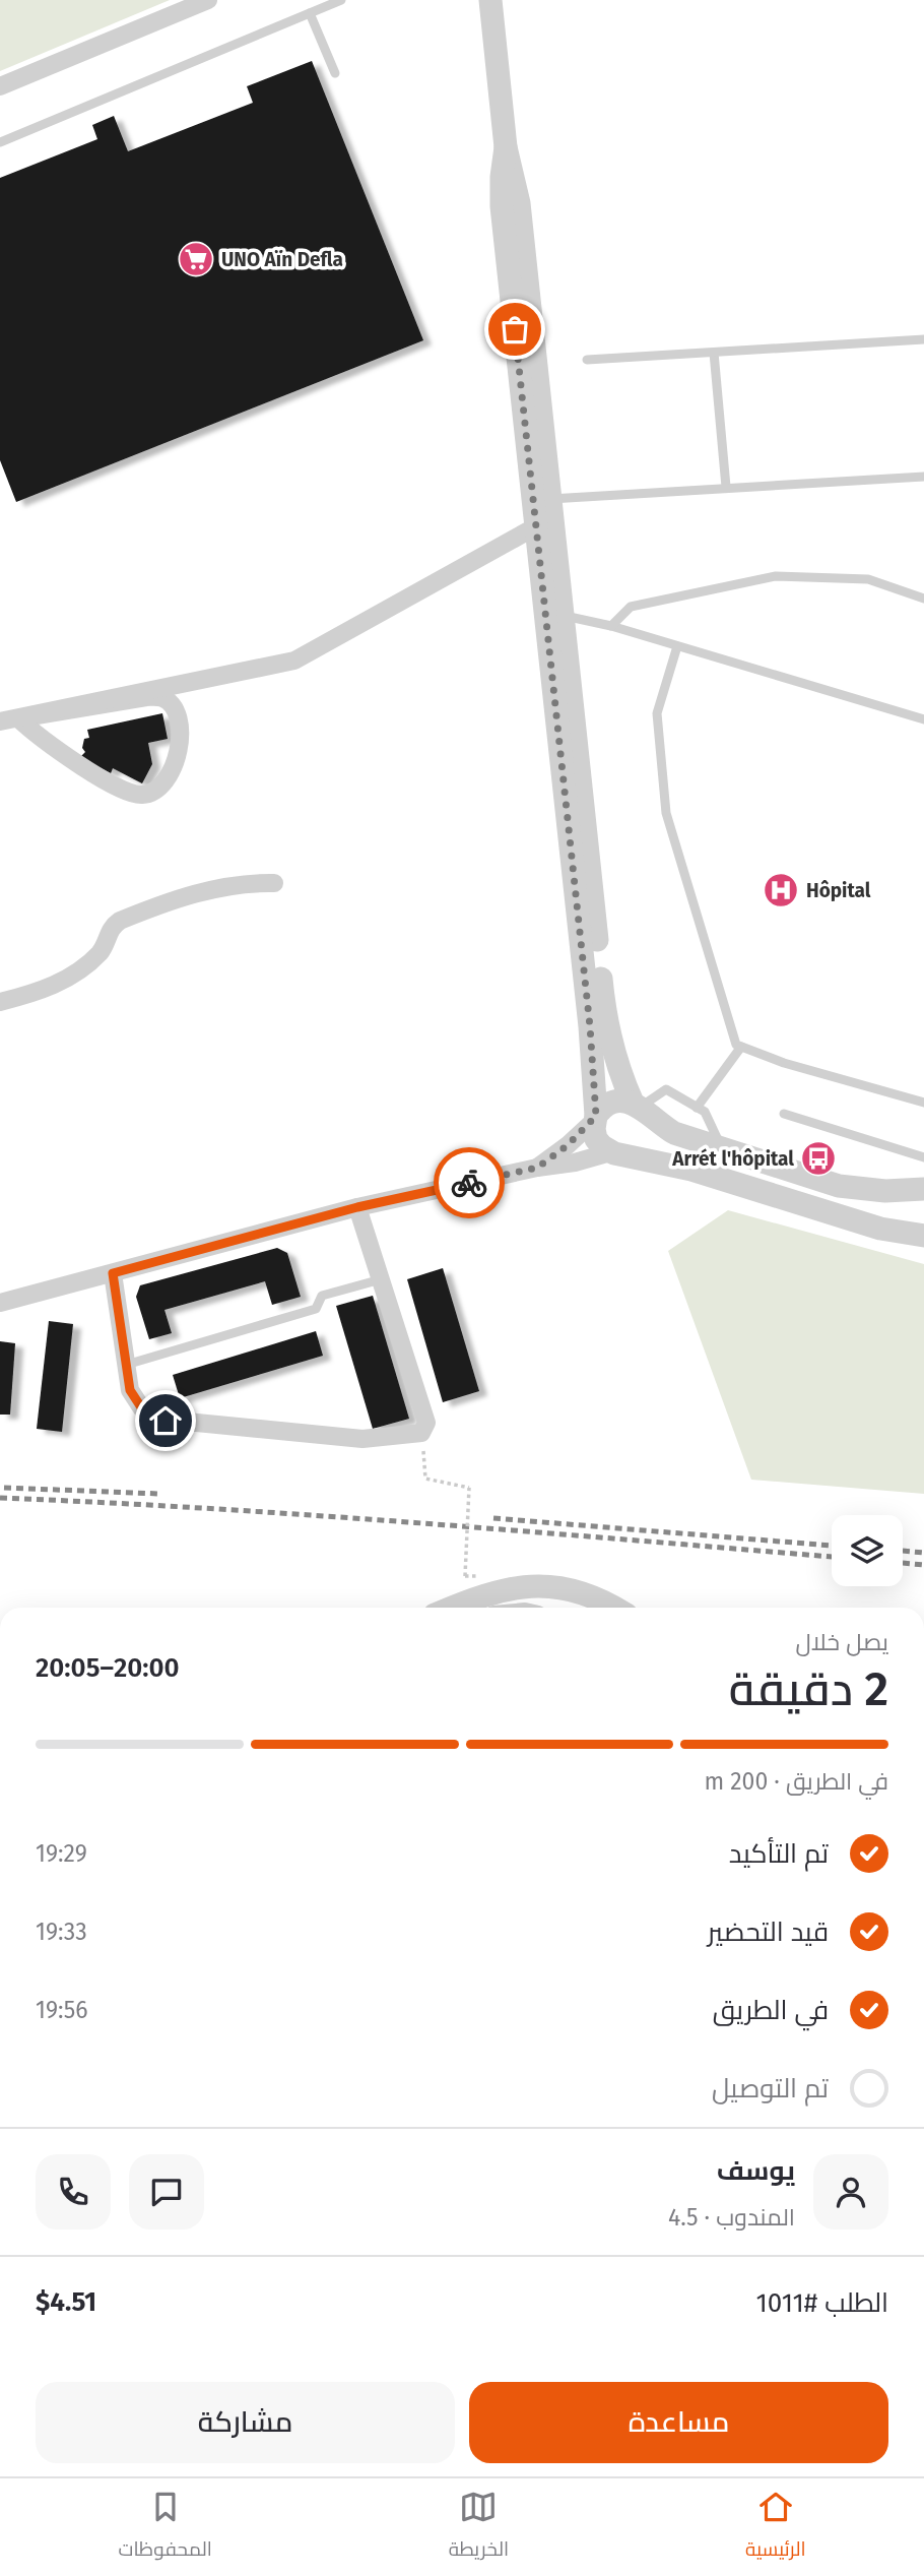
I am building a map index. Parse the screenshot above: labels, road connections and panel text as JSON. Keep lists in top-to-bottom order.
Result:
{
  "places": {
    "supermarket": ["UNO Aïn Defla"],
    "hospital": ["Hôpital"],
    "bus stop": ["Arrét l'hôpital"]
  },
  "page": {
    "heading": ["2 دقيقة", "يصل خلال", "20:00–20:05"],
    "panel": [
      "يوسف",
      "المندوب · 4.5",
      "الطلب #1011",
      "$4.51"
    ],
    "bar": "في الطريق · 200 m",
    "list": [
      ["تم التأكيد", "19:29"],
      ["قيد التحضير", "19:33"],
      ["في الطريق", "19:56"],
      "تم التوصيل"
    ],
    "buttons": ["مساعدة", "مشاركة"],
    "tabs": ["الرئيسية", "الخريطة", "المحفوظات"]
  }
}
